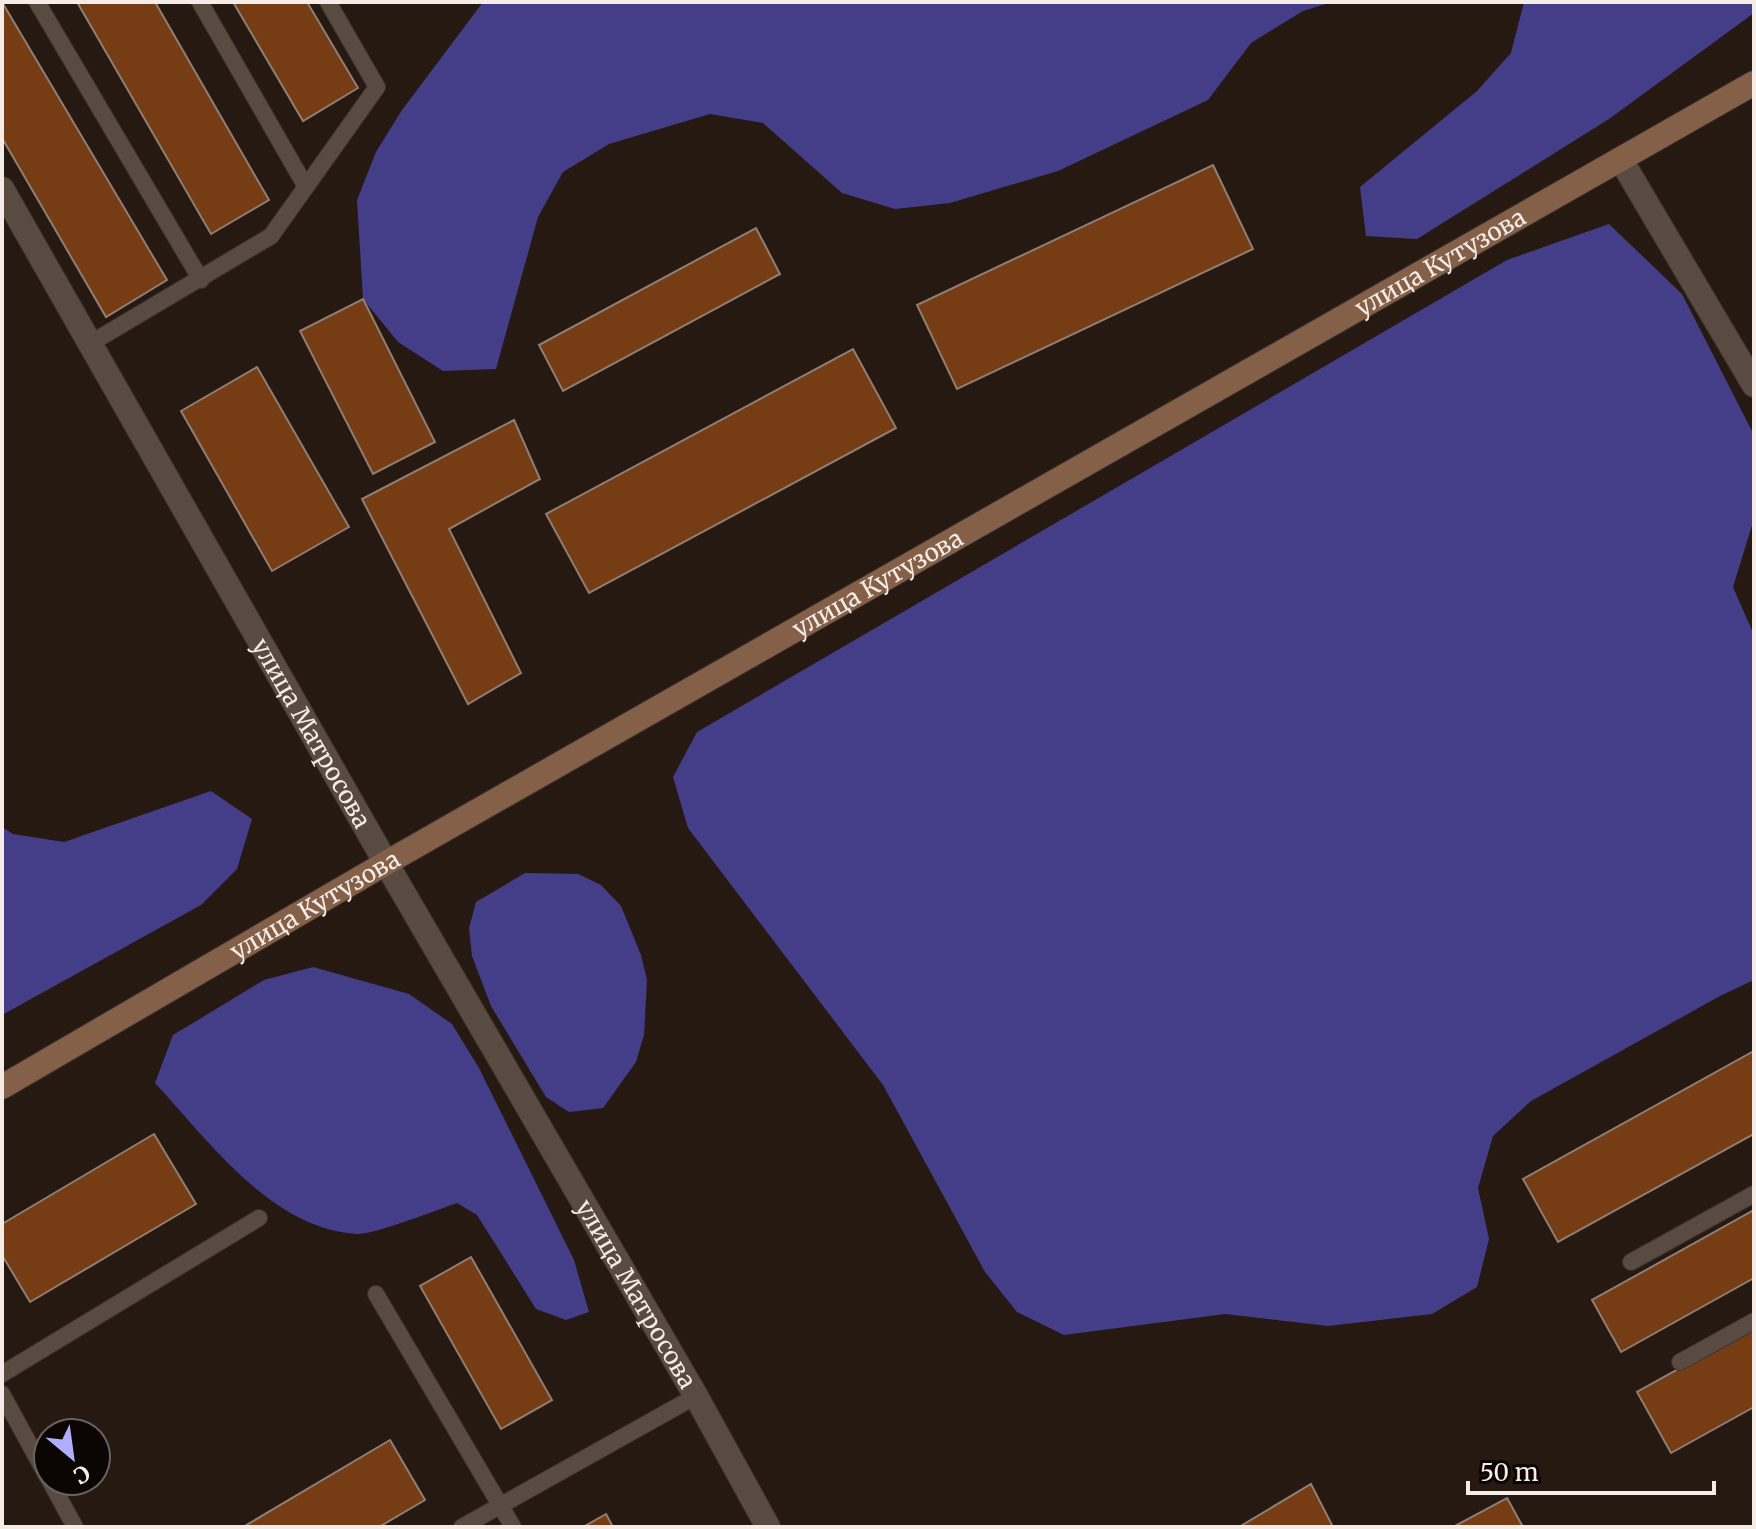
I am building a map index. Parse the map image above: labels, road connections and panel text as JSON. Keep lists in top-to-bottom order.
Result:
{
  "streets": {
    "street": ["улица Кутузова", "улица Матросова"]
  },
  "crossings": [
    ["улица Кутузова", "улица Матросова"]
  ],
  "scale_bar": "50 m",
  "north": "bottom right"
}
